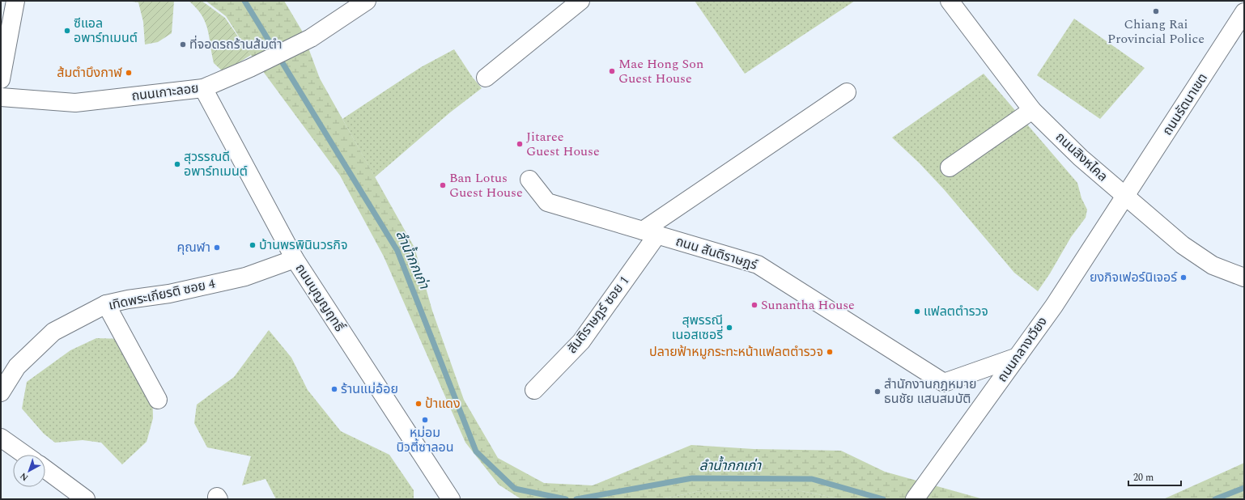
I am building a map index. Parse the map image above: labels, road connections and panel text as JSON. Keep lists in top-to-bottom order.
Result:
{
  "streets": {
    "street": [
      "ถนนเกาะลอย",
      "ถนนรัตนาเขต",
      "ถนนสิงหไคล",
      "ถนน สันติราษฎร์",
      "เทิดพระเกียรติ ซอย 4",
      "ถนนบุญญฤทธิ์",
      "สันติราษฎร์ ซอย 1",
      "ถนนกลางเวียง"
    ]
  },
  "crossings": [
    ["ถนนเกาะลอย", "ถนนบุญญฤทธิ์"],
    ["ถนนรัตนาเขต", "ถนนสิงหไคล"],
    ["ถนนรัตนาเขต", "ถนนกลางเวียง"],
    ["ถนนสิงหไคล", "ถนนกลางเวียง"],
    ["ถนน สันติราษฎร์", "สันติราษฎร์ ซอย 1"],
    ["ถนน สันติราษฎร์", "ถนนกลางเวียง"],
    ["เทิดพระเกียรติ ซอย 4", "ถนนบุญญฤทธิ์"]
  ],
  "water": ["ลำน้ำกกเก่า"],
  "places": [
    "Chiang Rai Provincial Police",
    "ซีแอล อพาร์ทเมนต์",
    "ที่จอดรถร้านส้มตำ",
    "Mae Hong Son Guest House",
    "ส้มตำบึงกาฬ",
    "Jitaree Guest House",
    "สุวรรณดี อพาร์ทเมนต์",
    "Ban Lotus Guest House",
    "บ้านพรพินินวรกิจ",
    "คุณฬา",
    "ยงกิจเฟอร์นิเจอร์",
    "Sunantha House",
    "แฟลตตำรวจ",
    "สุพรรณี เนอสเซอรี่",
    "ปลายฟ้าหมูกระทะหน้าแฟลตตำรวจ",
    "ร้านแม่อ้อย",
    "สำนักงานกฎหมาย ธนชัย แสนสมบัติ",
    "ป้าแดง",
    "หม่อม บิวตี้ซาลอน"
  ],
  "scale_bar": "20 m",
  "north": "bottom left"
}
